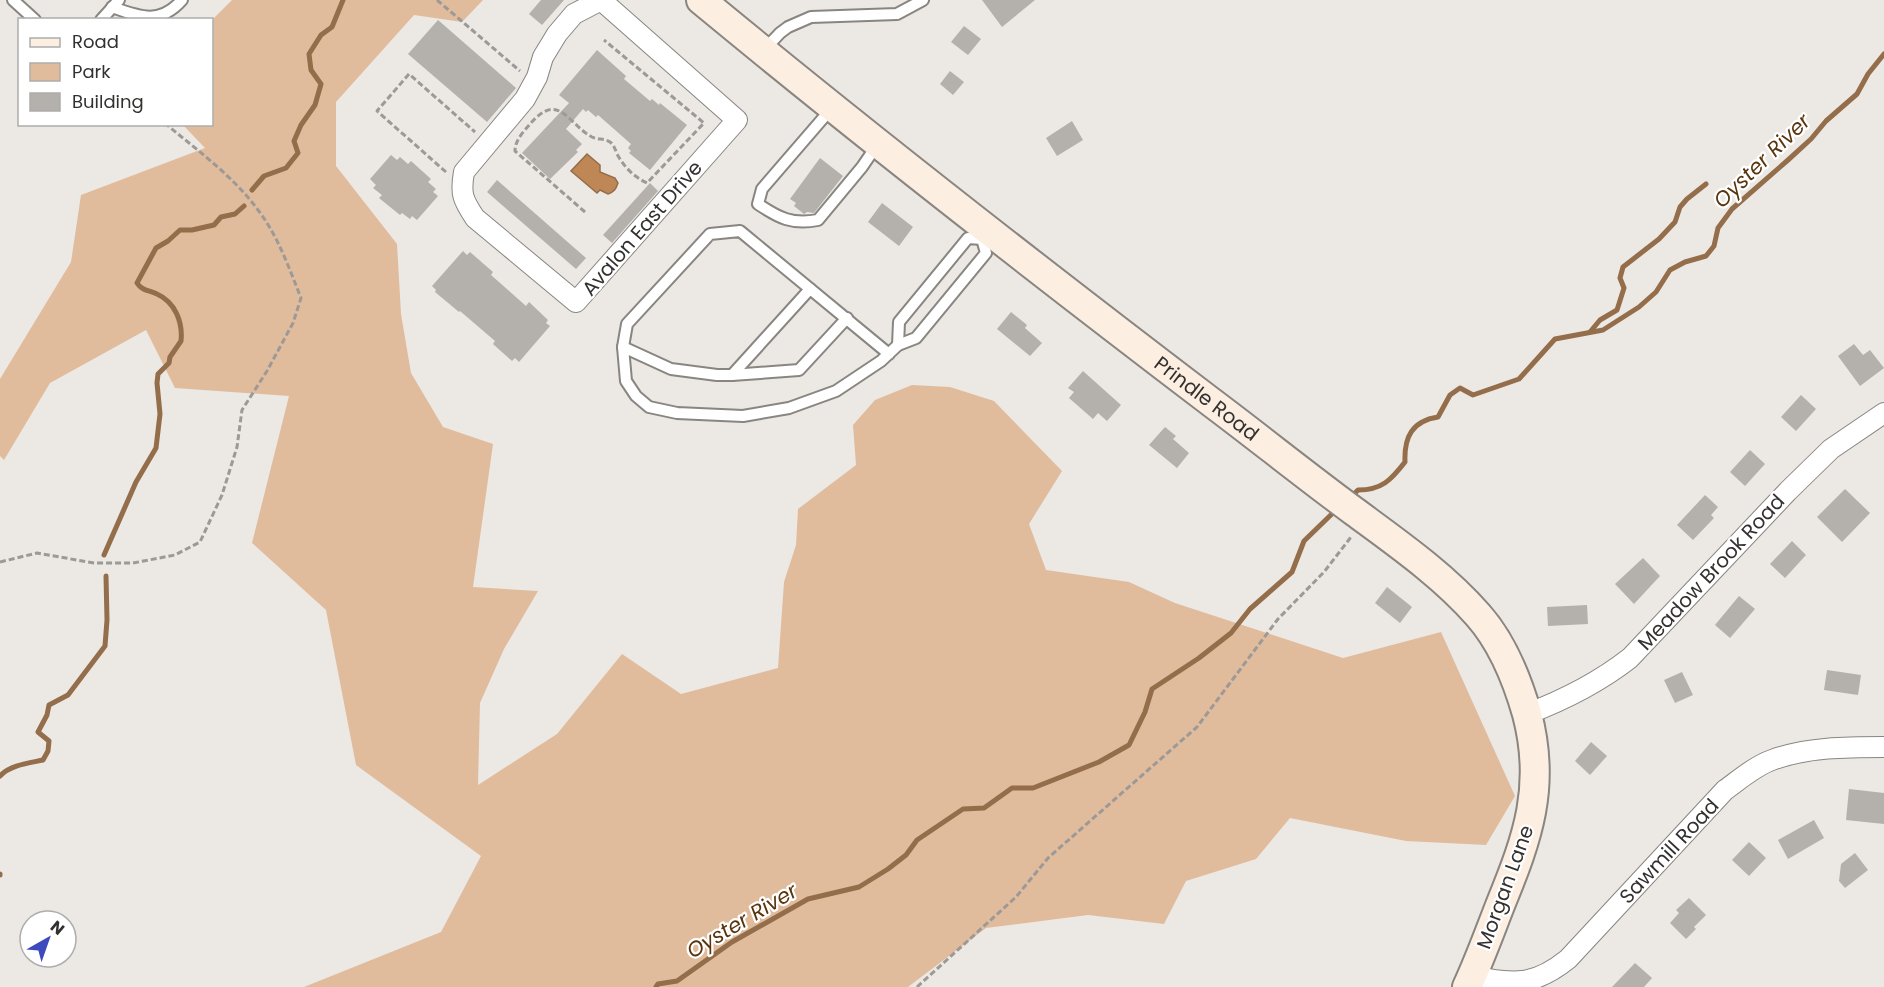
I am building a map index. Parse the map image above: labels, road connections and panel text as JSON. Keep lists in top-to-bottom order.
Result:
{
  "streets": {
    "street": [
      "Avalon East Drive",
      "Prindle Road",
      "Meadow Brook Road",
      "Sawmill Road",
      "Morgan Lane"
    ]
  },
  "crossings": [
    ["Prindle Road", "Meadow Brook Road"],
    ["Prindle Road", "Morgan Lane"],
    ["Meadow Brook Road", "Morgan Lane"],
    ["Sawmill Road", "Morgan Lane"]
  ],
  "water": ["Oyster River"],
  "legend": ["Road", "Park", "Building"],
  "north": "top right"
}
